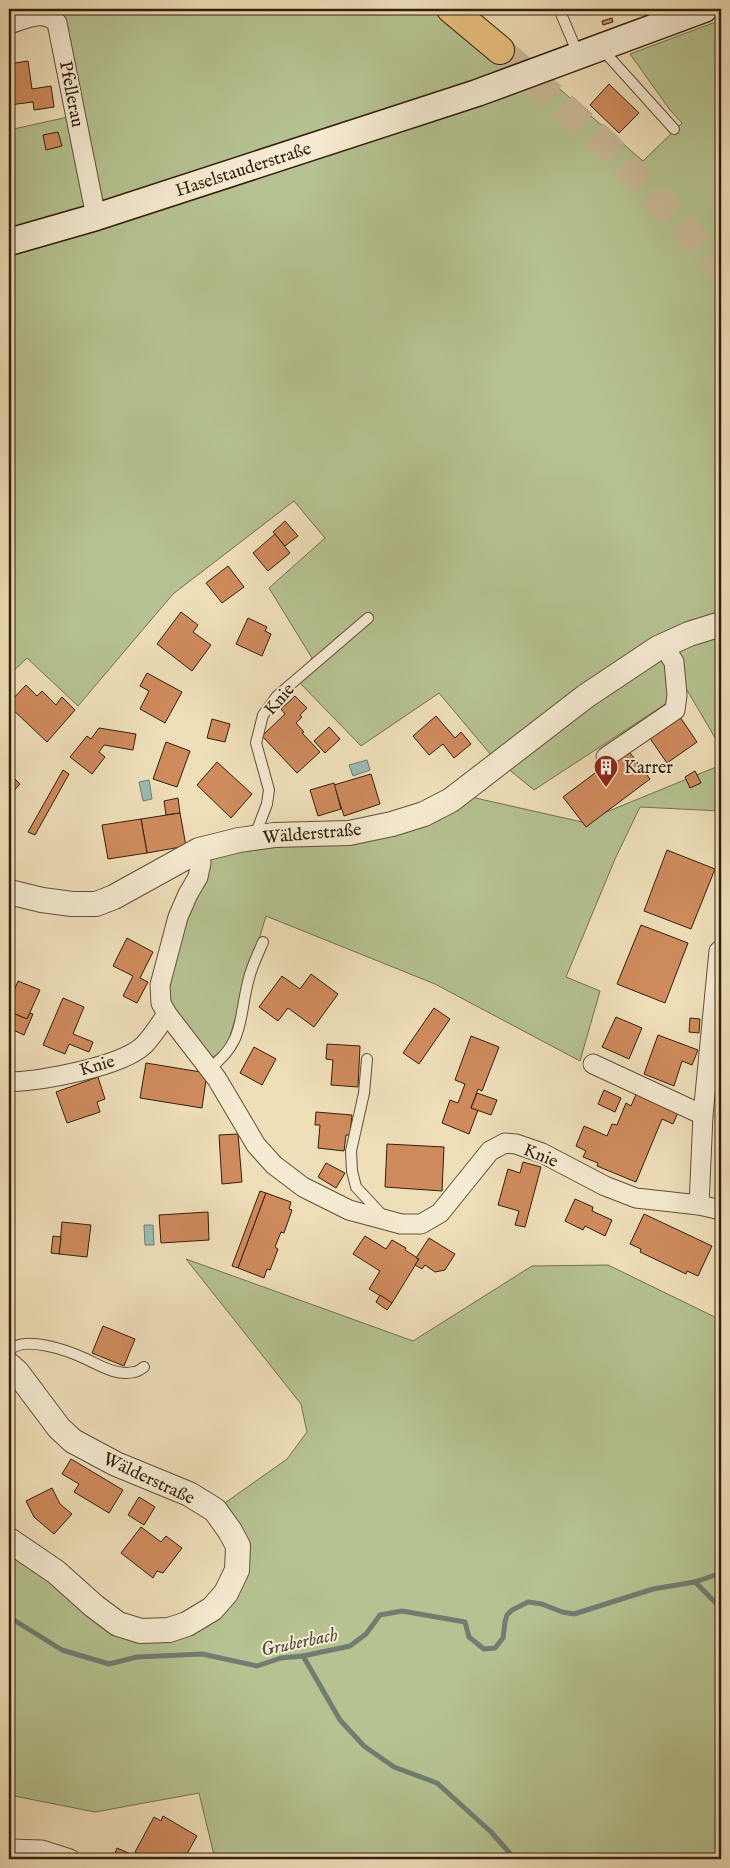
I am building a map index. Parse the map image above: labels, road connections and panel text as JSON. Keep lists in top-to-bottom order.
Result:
{
  "streets": {
    "main road": ["Haselstauderstraße"],
    "street": ["Pfellerau", "Knie", "Wälderstraße"]
  },
  "crossings": [
    ["Pfellerau", "Haselstauderstraße"],
    ["Knie", "Wälderstraße"]
  ],
  "water": ["Gruberbach"],
  "places": {
    "building": ["Karrer"]
  }
}
